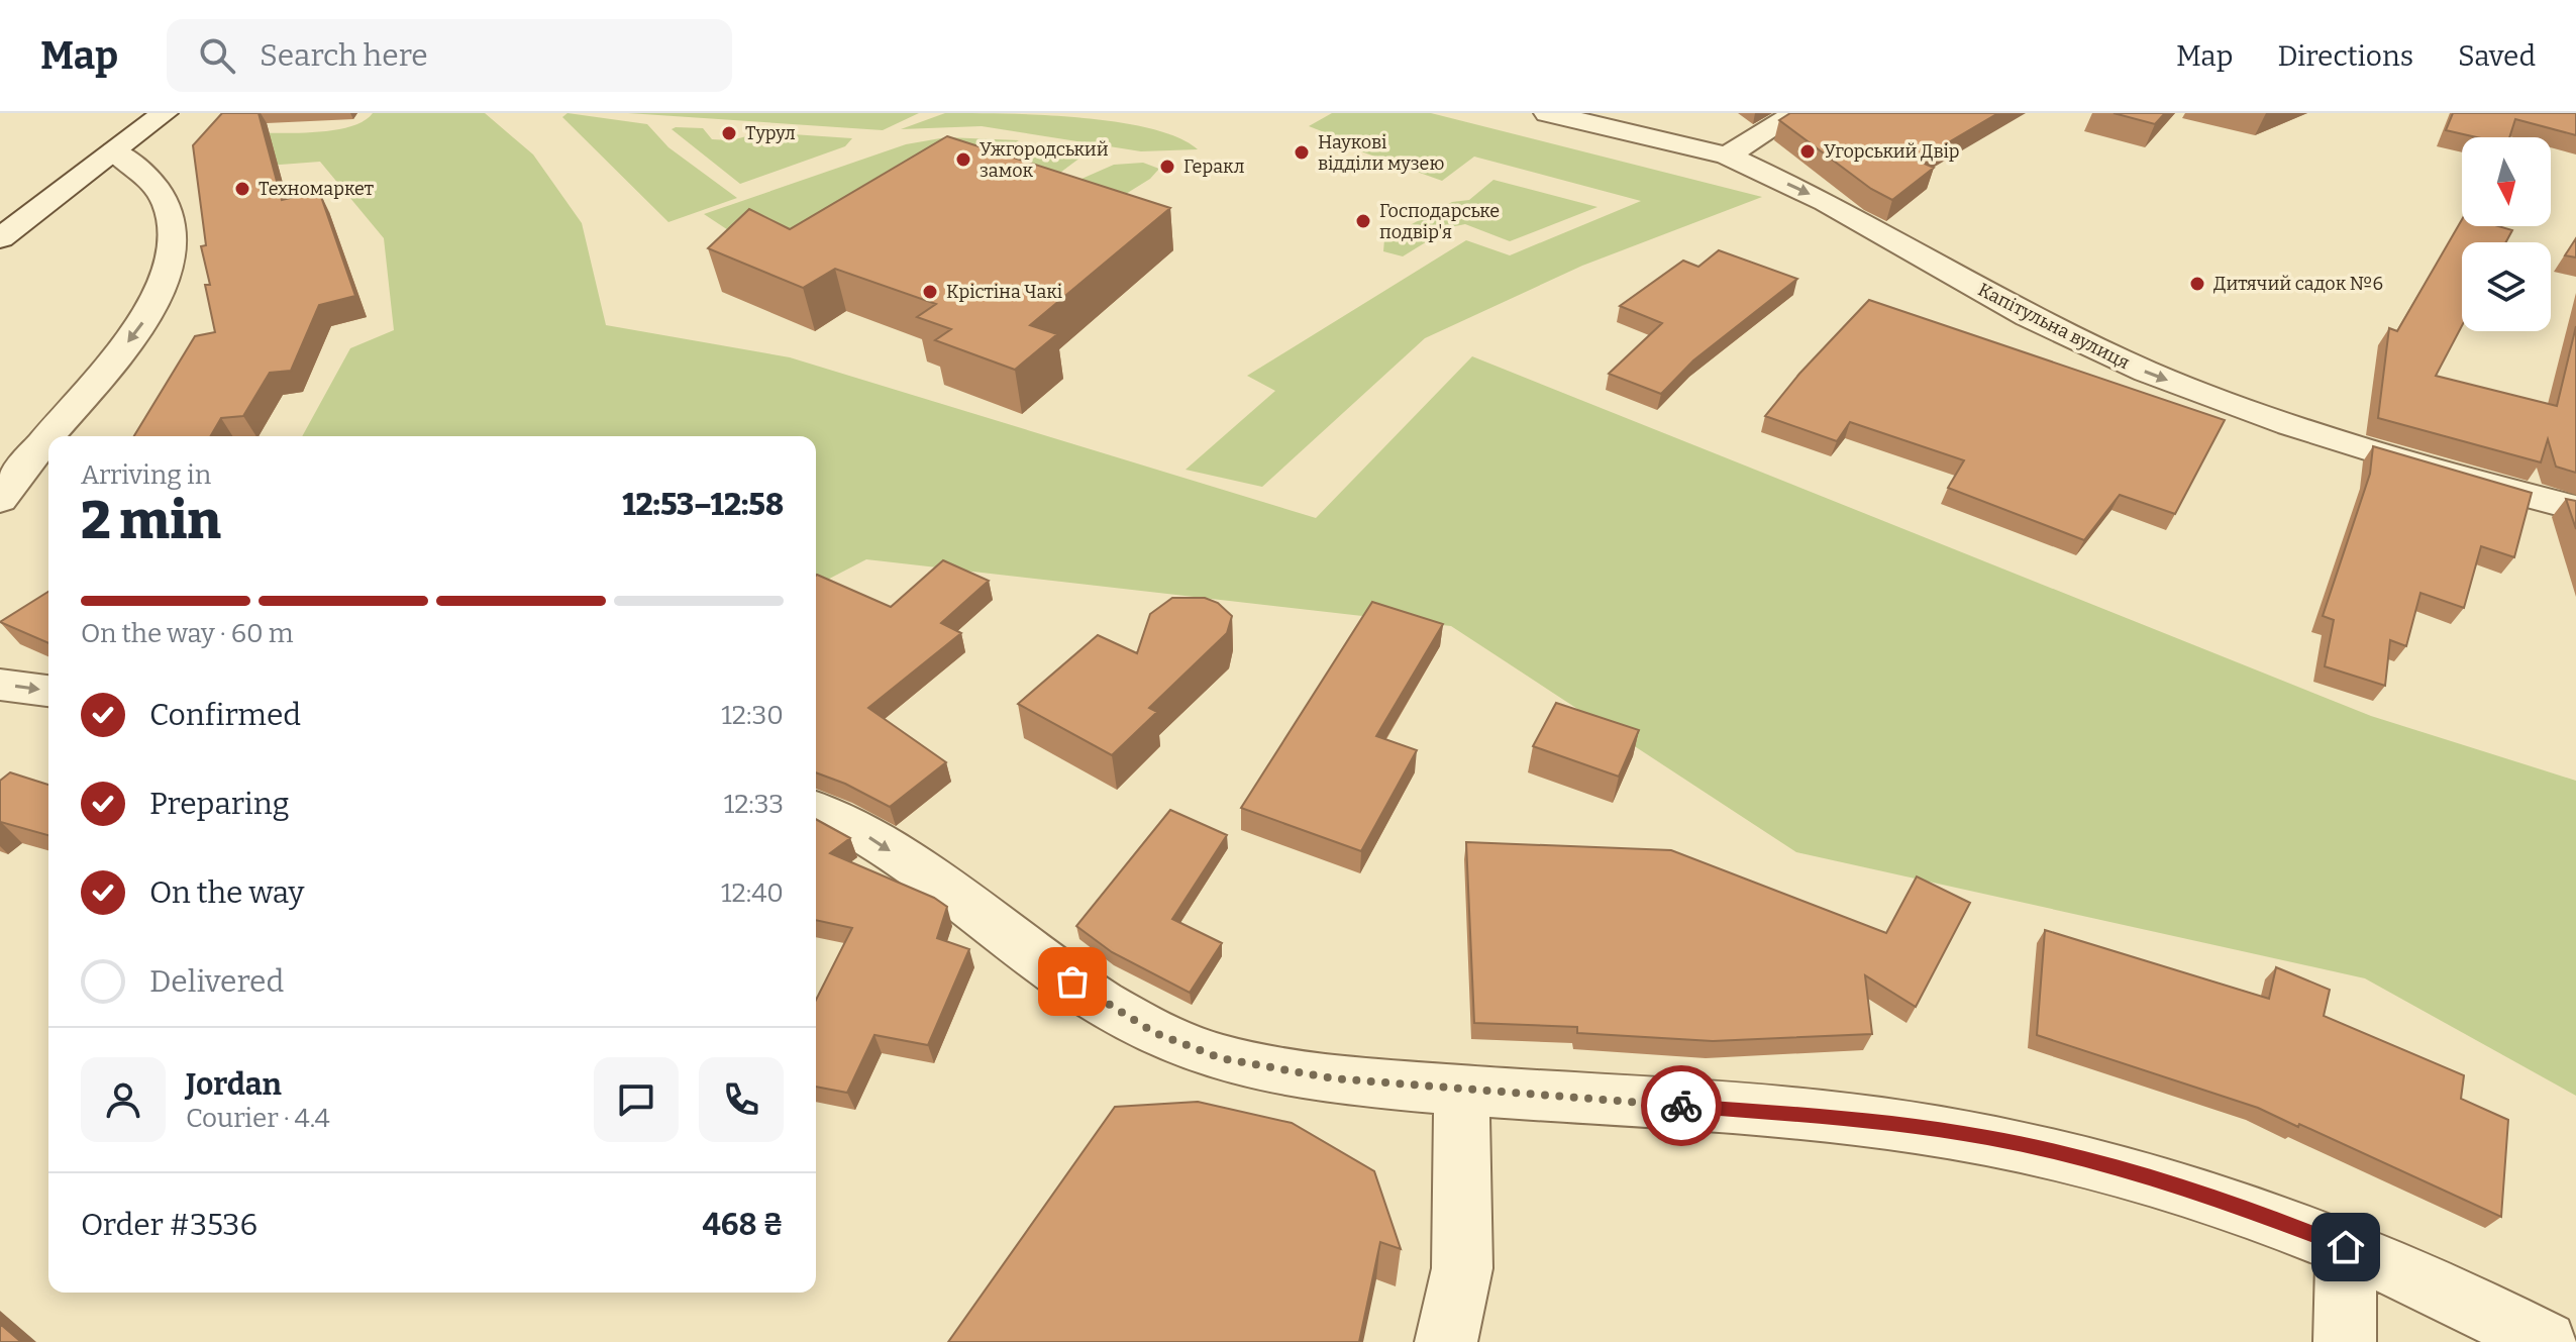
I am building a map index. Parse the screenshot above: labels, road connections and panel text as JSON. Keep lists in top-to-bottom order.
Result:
{
  "streets": {
    "street": ["Капітульна вулиця"]
  },
  "one_way": ["Капітульна вулиця"],
  "places": [
    "Турул",
    "Угорський Двір",
    "Наукові відділи музею",
    "Ужгородський замок",
    "Геракл",
    "Техномаркет",
    "Господарське подвір'я",
    "Дитячий садок №6",
    "Крістіна Чакі"
  ],
  "north": "bottom",
  "page": {
    "header": "Map",
    "search": "Search here",
    "nav": ["Map", "Directions", "Saved"],
    "heading": ["2 min", "Arriving in", "12:53–12:58"],
    "panel": [
      "Jordan",
      "Courier · 4.4",
      "Order #3536",
      "468 ₴"
    ],
    "bar": "On the way · 60 m",
    "list": [
      ["Confirmed", "12:30"],
      ["Preparing", "12:33"],
      ["On the way", "12:40"],
      "Delivered"
    ]
  }
}
